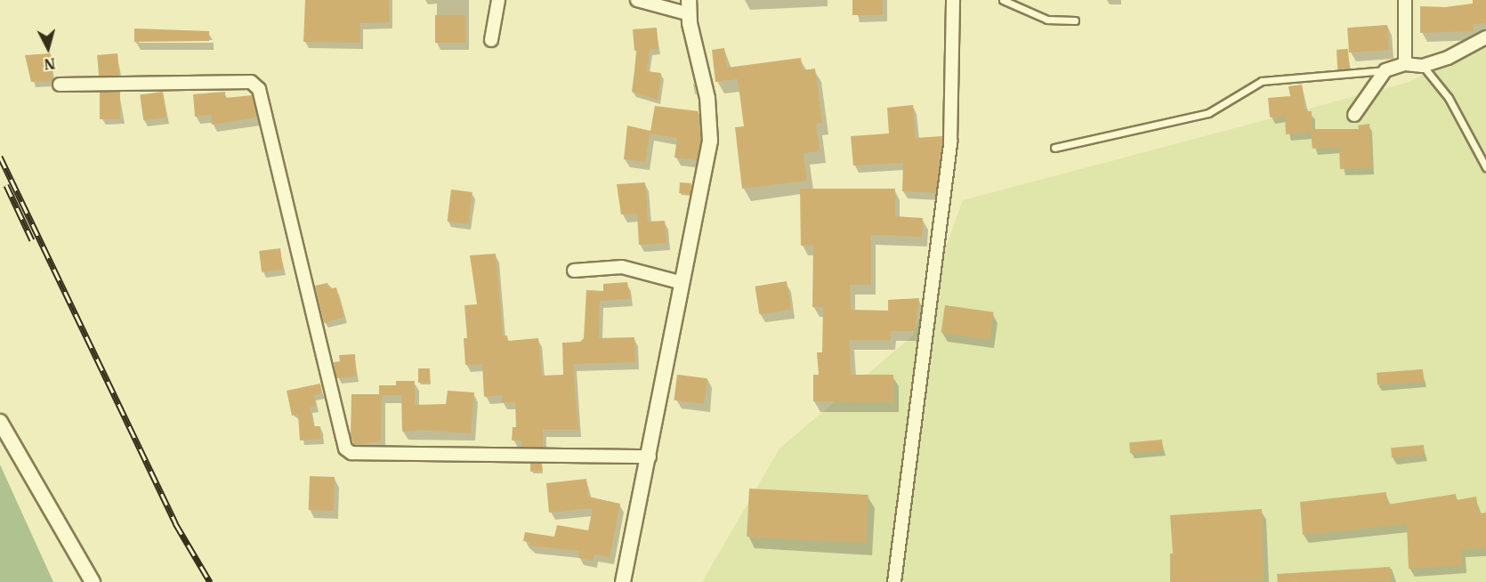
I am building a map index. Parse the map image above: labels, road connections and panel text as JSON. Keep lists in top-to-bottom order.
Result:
{
  "north": "bottom"
}
